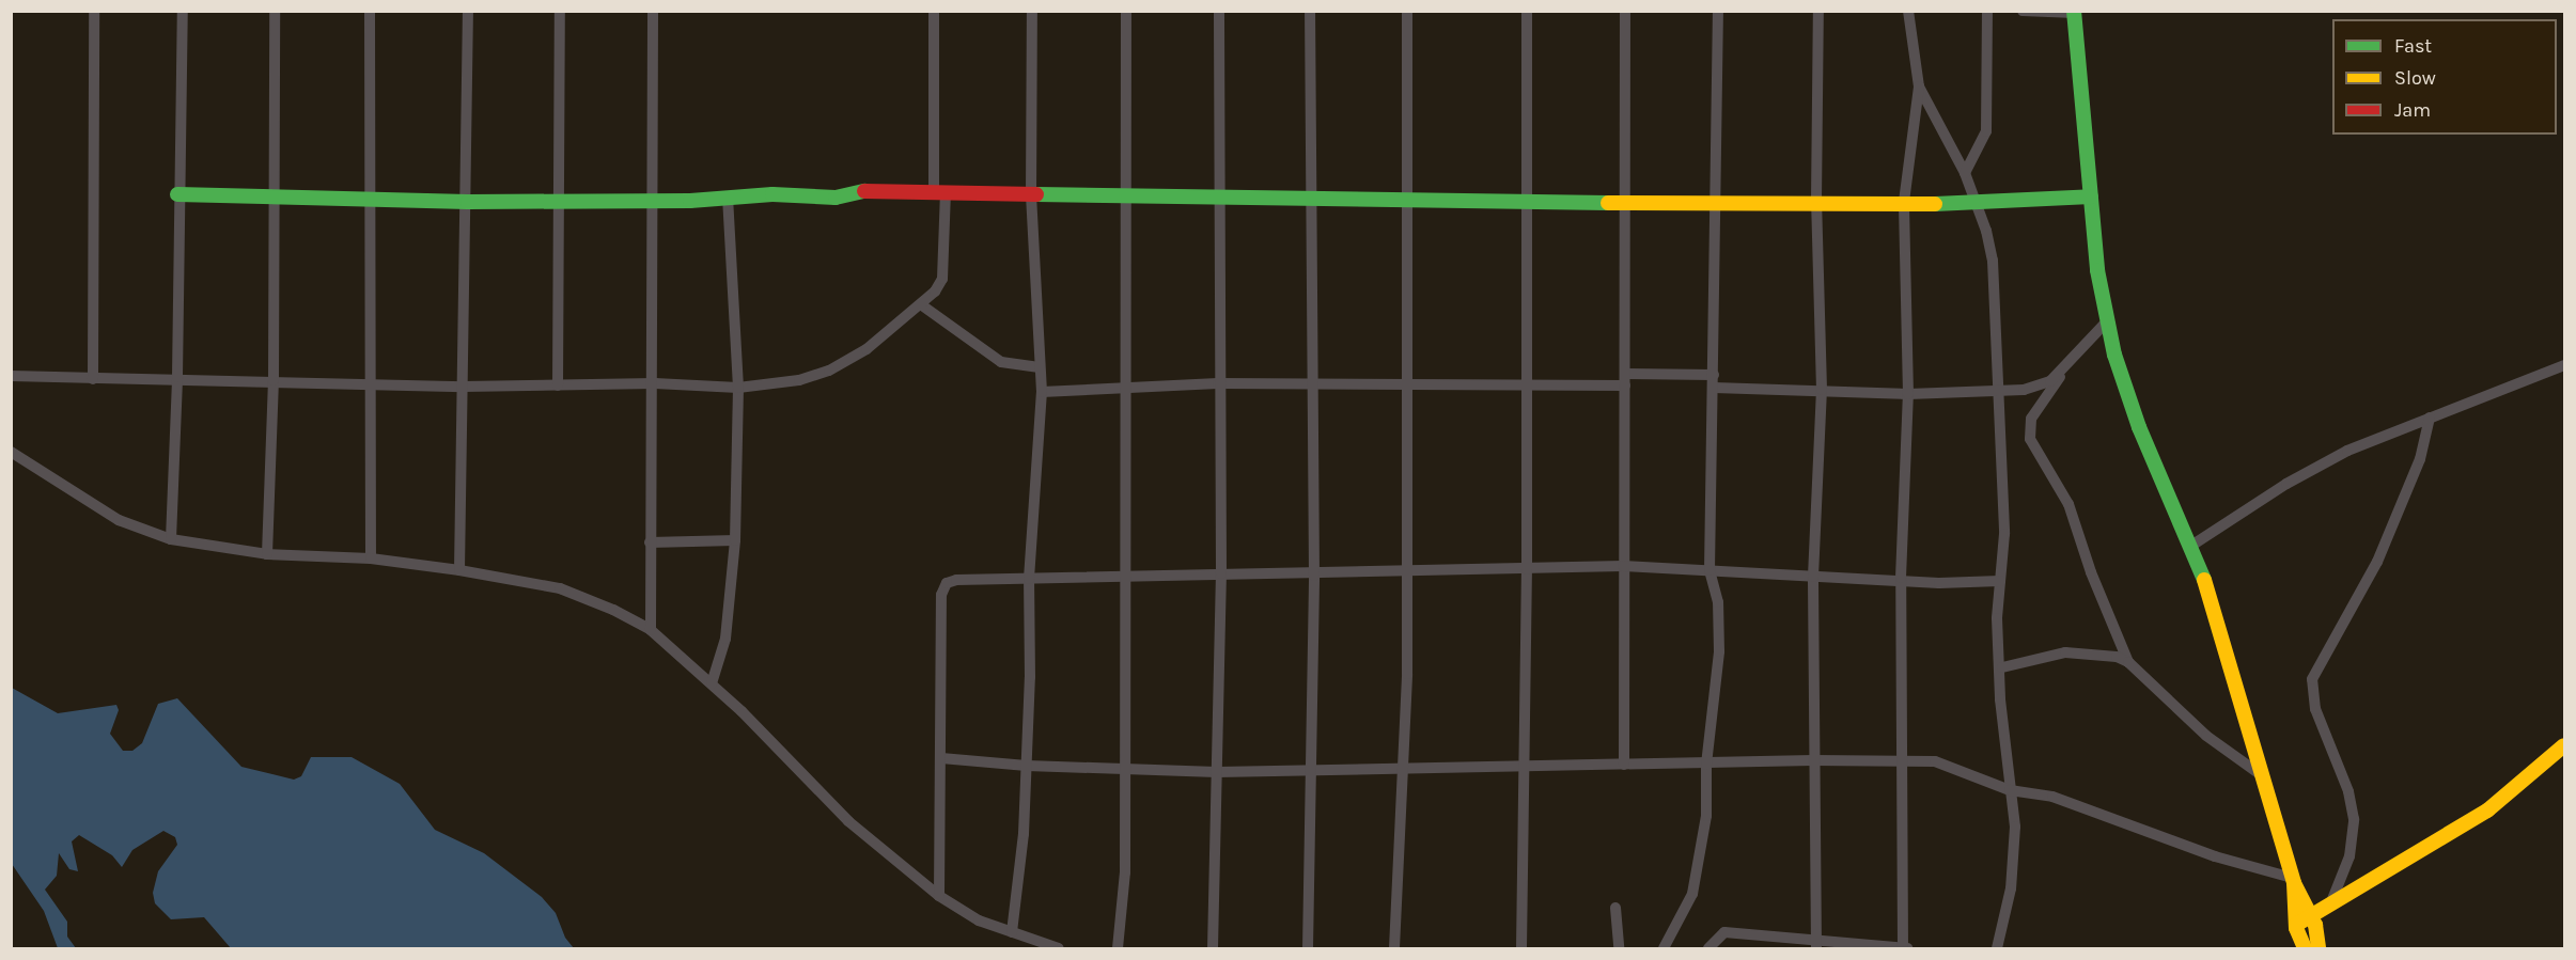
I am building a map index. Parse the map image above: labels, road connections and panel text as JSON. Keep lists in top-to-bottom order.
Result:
{
  "legend": ["Fast", "Slow", "Jam"]
}
